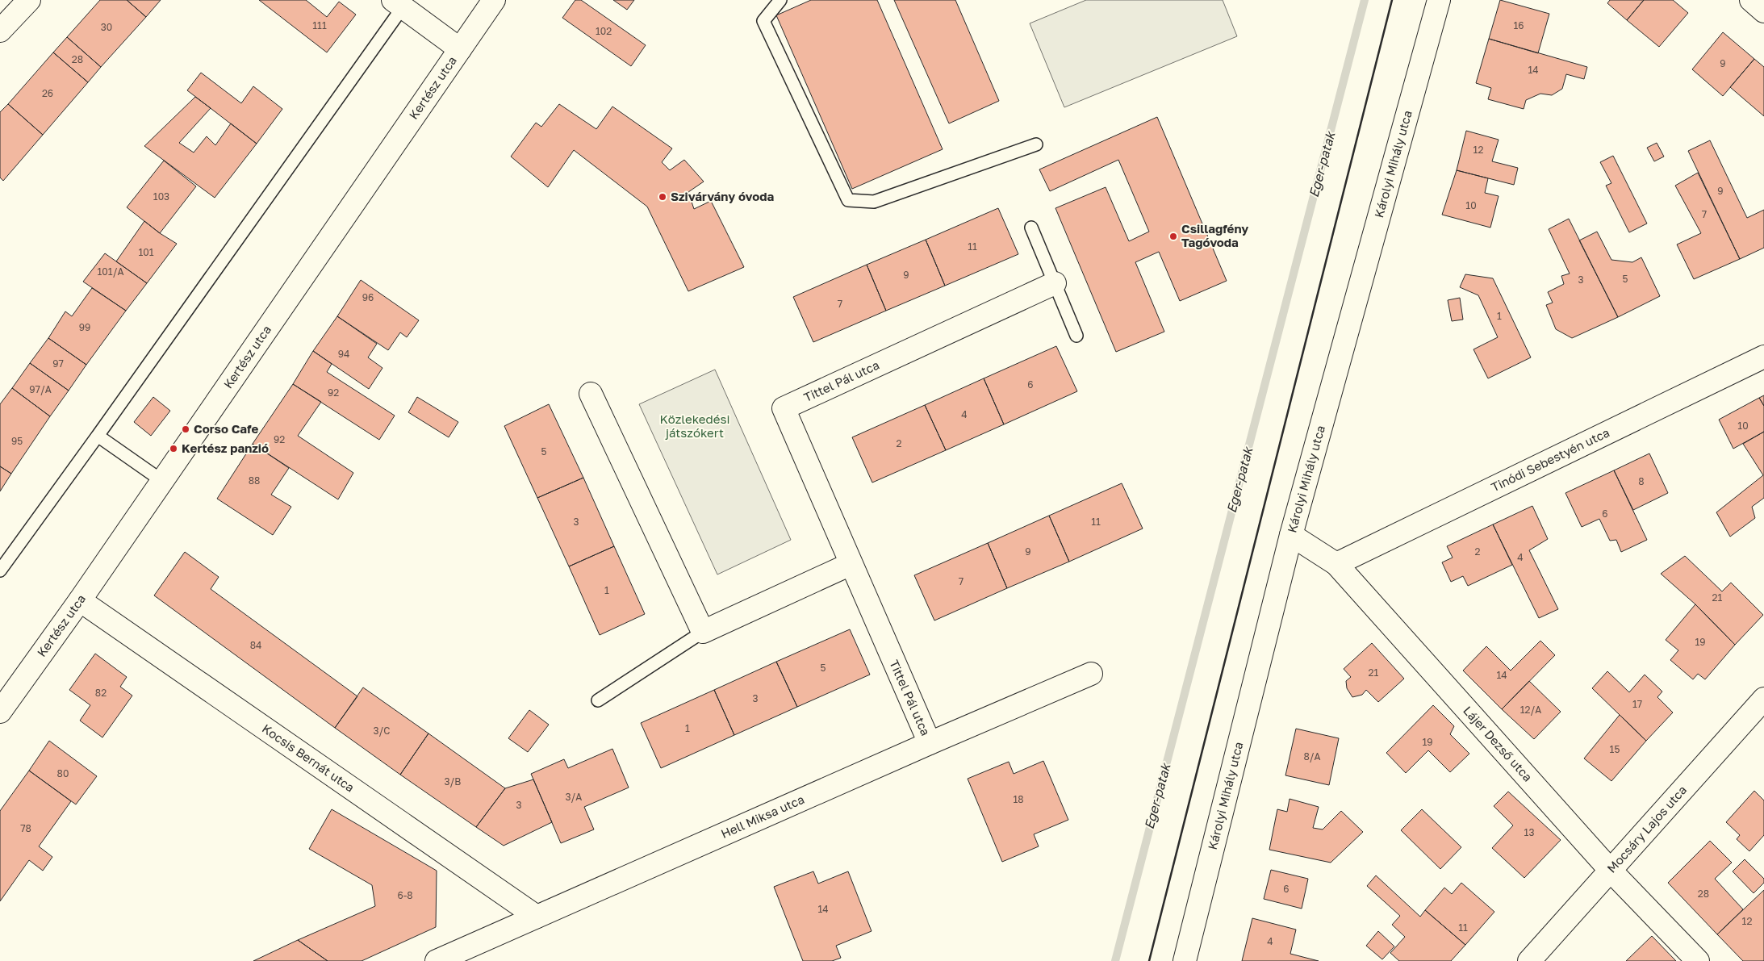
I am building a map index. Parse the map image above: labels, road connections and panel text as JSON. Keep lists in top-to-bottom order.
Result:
{
  "streets": {
    "street": [
      "Kertész utca",
      "Károlyi Mihály utca",
      "Tittel Pál utca",
      "Tinódi Sebestyén utca",
      "Lájer Dezső utca",
      "Kocsis Bernát utca",
      "Hell Miksa utca",
      "Mocsáry Lajos utca"
    ]
  },
  "crossings": [
    ["Kertész utca", "Kocsis Bernát utca"],
    ["Károlyi Mihály utca", "Lájer Dezső utca"],
    ["Tittel Pál utca", "Hell Miksa utca"],
    ["Tinódi Sebestyén utca", "Lájer Dezső utca"],
    ["Lájer Dezső utca", "Mocsáry Lajos utca"],
    ["Kocsis Bernát utca", "Hell Miksa utca"]
  ],
  "water": ["Eger-patak"],
  "parks": ["Közlekedési játszókert"],
  "places": [
    "Szivárvány óvoda",
    "Csillagfény Tagóvoda",
    "Corso Cafe",
    "Kertész panzió"
  ],
  "house_numbers": [
    "111",
    "16",
    "30",
    "102",
    "28",
    "9",
    "14",
    "26",
    "12",
    "9",
    "103",
    "10",
    "7",
    "11",
    "101",
    "101/A",
    "9",
    "5",
    "3",
    "96",
    "7",
    "1",
    "99",
    "94",
    "97",
    "6",
    "97/A",
    "92",
    "4",
    "10",
    "92",
    "95",
    "2",
    "5",
    "88",
    "8",
    "6",
    "3",
    "11",
    "9",
    "2",
    "4",
    "7",
    "1",
    "21",
    "19",
    "84",
    "5",
    "21",
    "14",
    "82",
    "3",
    "17",
    "12/A",
    "1",
    "3/C",
    "19",
    "15",
    "8/A",
    "80",
    "3/B",
    "3/A",
    "18",
    "3",
    "78",
    "13",
    "6",
    "28",
    "6-8",
    "14",
    "12",
    "11",
    "4"
  ]
}
